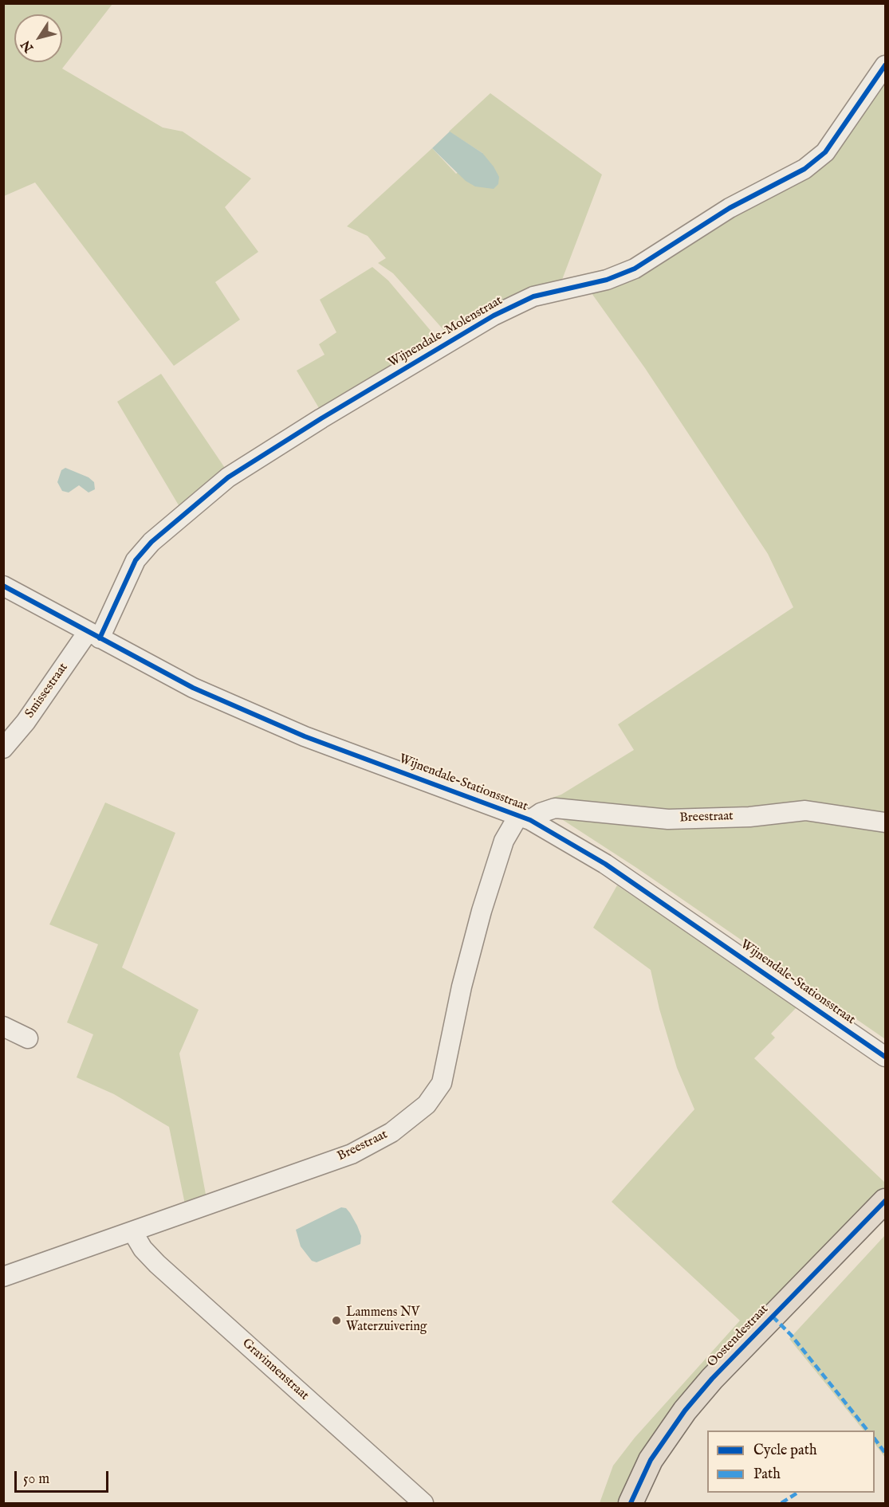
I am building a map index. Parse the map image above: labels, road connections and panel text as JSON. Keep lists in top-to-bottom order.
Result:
{
  "streets": {
    "main road": ["Oostendestraat"],
    "street": [
      "Wijnendale-Molenstraat",
      "Smissestraat",
      "Wijnendale-Stationsstraat",
      "Breestraat",
      "Gravinnenstraat"
    ]
  },
  "crossings": [
    ["Wijnendale-Molenstraat", "Smissestraat"],
    ["Wijnendale-Molenstraat", "Wijnendale-Stationsstraat"],
    ["Smissestraat", "Wijnendale-Stationsstraat"],
    ["Wijnendale-Stationsstraat", "Breestraat"],
    ["Breestraat", "Gravinnenstraat"]
  ],
  "places": ["Lammens NV Waterzuivering"],
  "legend": ["Cycle path", "Path"],
  "scale_bar": "50 m",
  "north": "bottom left"
}
